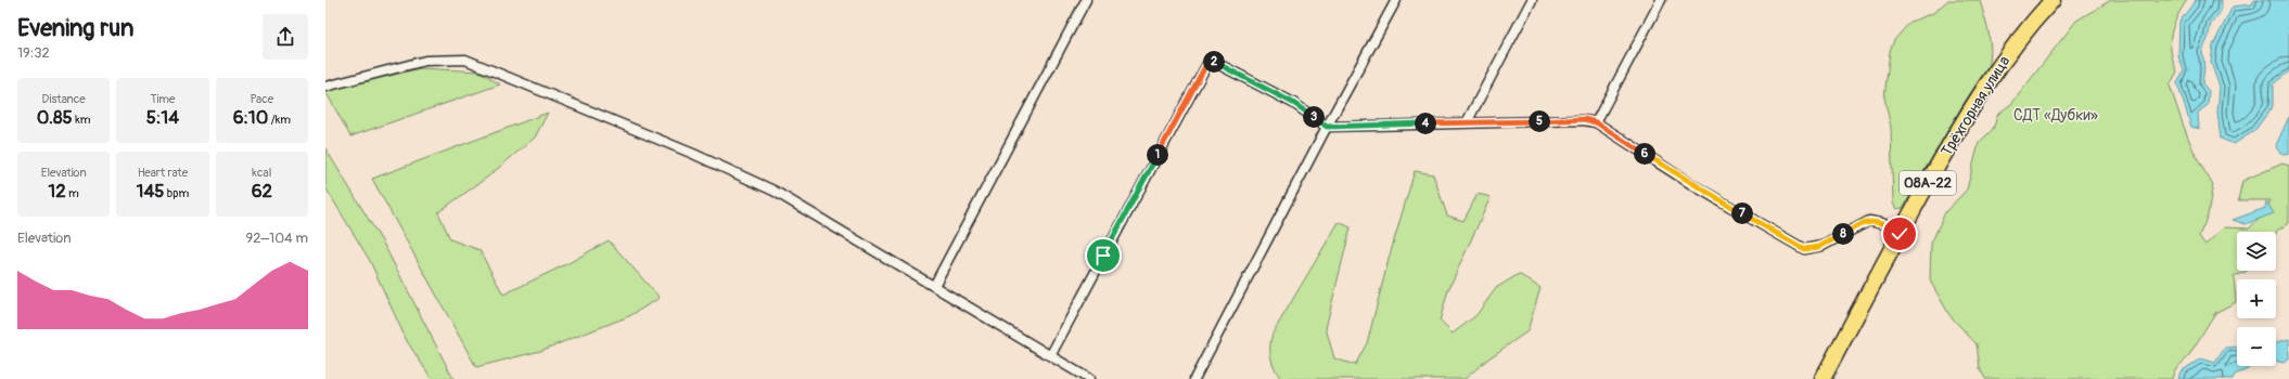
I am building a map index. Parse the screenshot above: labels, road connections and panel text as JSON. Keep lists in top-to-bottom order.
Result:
{
  "streets": {
    "highway": ["Трёхгорная улица", "08А-22"]
  },
  "parks": ["СДТ «Дубки»"],
  "page": {
    "heading": ["Evening run", "19:32"],
    "pins": [
      "2",
      "3",
      "5",
      "4",
      "6",
      "1",
      "7",
      "8"
    ],
    "stats": [
      ["Distance", "0.85 km"],
      ["Time", "5:14"],
      ["Pace", "6:10 /km"],
      ["Elevation", "12 m"],
      ["Heart rate", "145 bpm"],
      ["kcal", "62"]
    ],
    "chart": ["Elevation", "92–104 m"],
    "map_buttons": ["+", "−"]
  }
}
